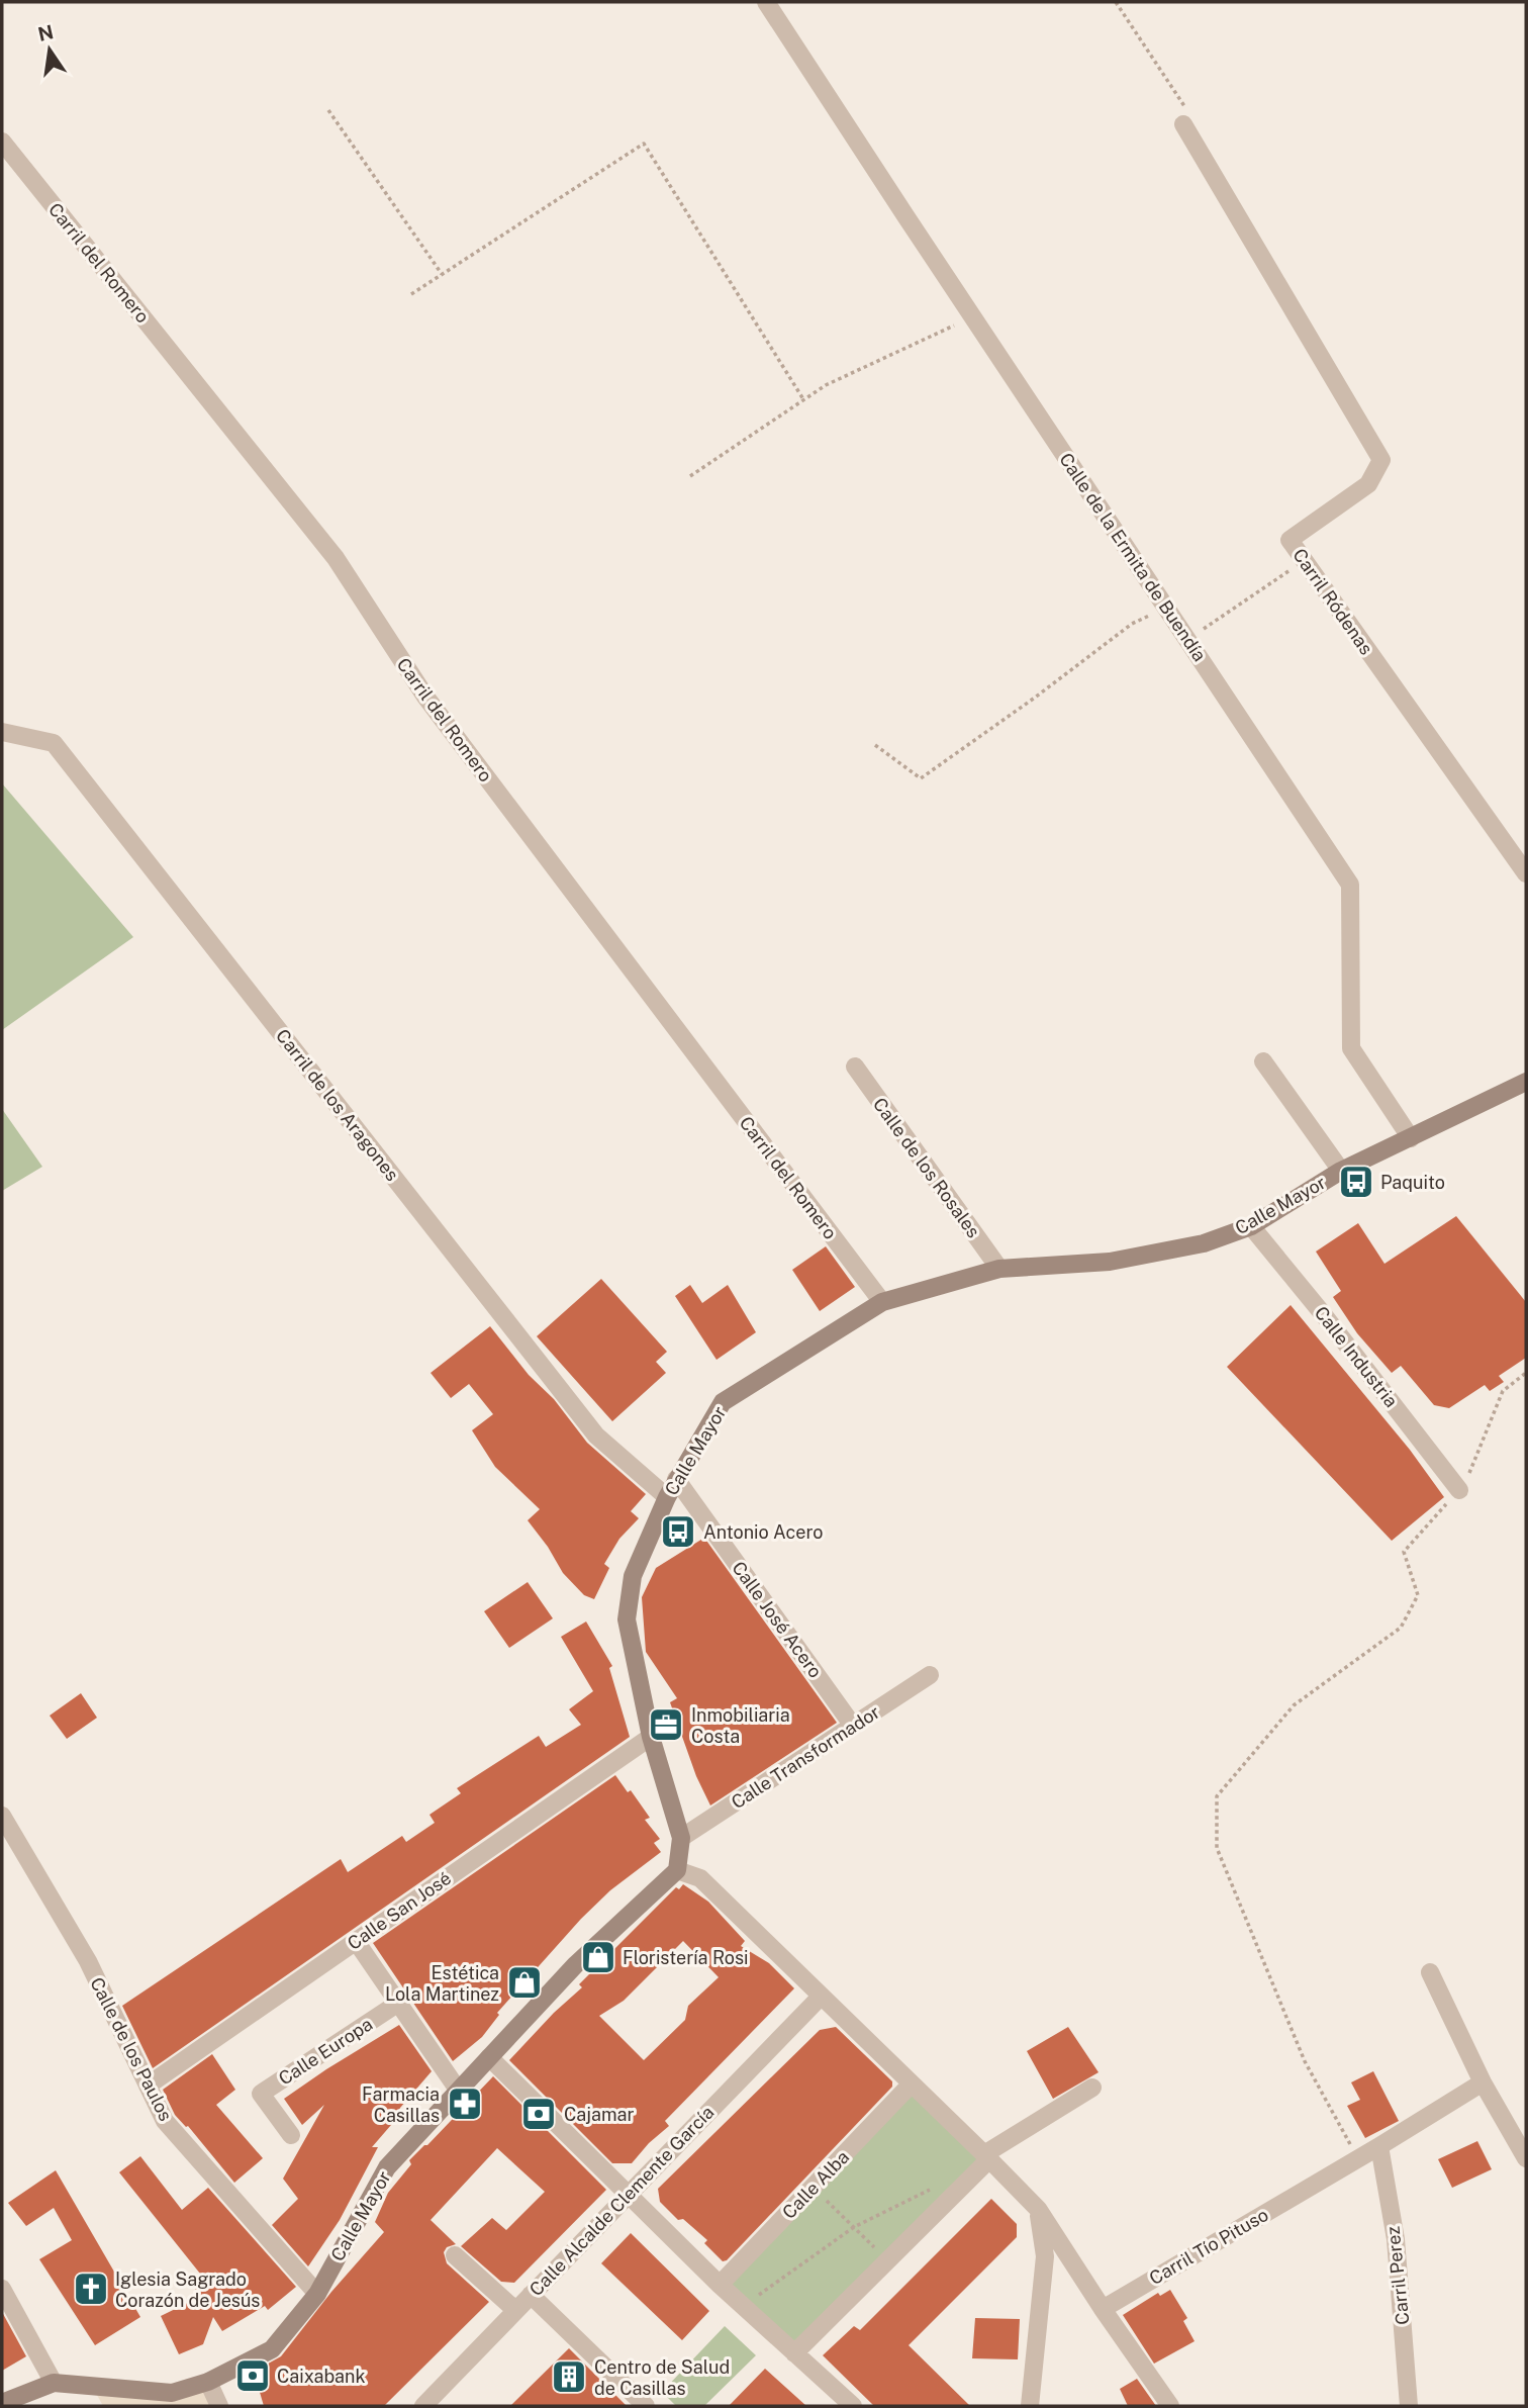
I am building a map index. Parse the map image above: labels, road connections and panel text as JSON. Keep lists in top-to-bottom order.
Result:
{
  "streets": {
    "street": [
      "Carril del Romero",
      "Calle de la Ermita de Buendía",
      "Carril Ródenas",
      "Carril de los Aragones",
      "Calle de los Rosales",
      "Calle Mayor",
      "Calle Industria",
      "Calle José Acero",
      "Calle Transformador",
      "Calle San José",
      "Calle de los Paulos",
      "Calle Europa",
      "Calle Alba",
      "Calle Alcalde Clemente García",
      "Carril Tío Pituso",
      "Carril Perez"
    ]
  },
  "crossings": [
    ["Carril del Romero", "Calle Mayor"],
    ["Calle de la Ermita de Buendía", "Calle Mayor"],
    ["Carril de los Aragones", "Calle Mayor"],
    ["Calle de los Rosales", "Calle Mayor"],
    ["Calle Mayor", "Calle Industria"],
    ["Calle Mayor", "Calle José Acero"],
    ["Calle Mayor", "Calle Transformador"],
    ["Calle Mayor", "Calle San José"],
    ["Calle Mayor", "Calle de los Paulos"],
    ["Calle José Acero", "Calle Transformador"],
    ["Calle San José", "Calle de los Paulos"],
    ["Carril Tío Pituso", "Carril Perez"]
  ],
  "places": {
    "bus stop": ["Paquito", "Antonio Acero"],
    "office": ["Inmobiliaria Costa"],
    "shop": ["Floristería Rosi", "Estética Lola Martinez"],
    "pharmacy": ["Farmacia Casillas"],
    "bank": ["Cajamar", "Caixabank"],
    "church": ["Iglesia Sagrado Corazón de Jesús"],
    "building": ["Centro de Salud de Casillas"]
  },
  "north": "top"
}
